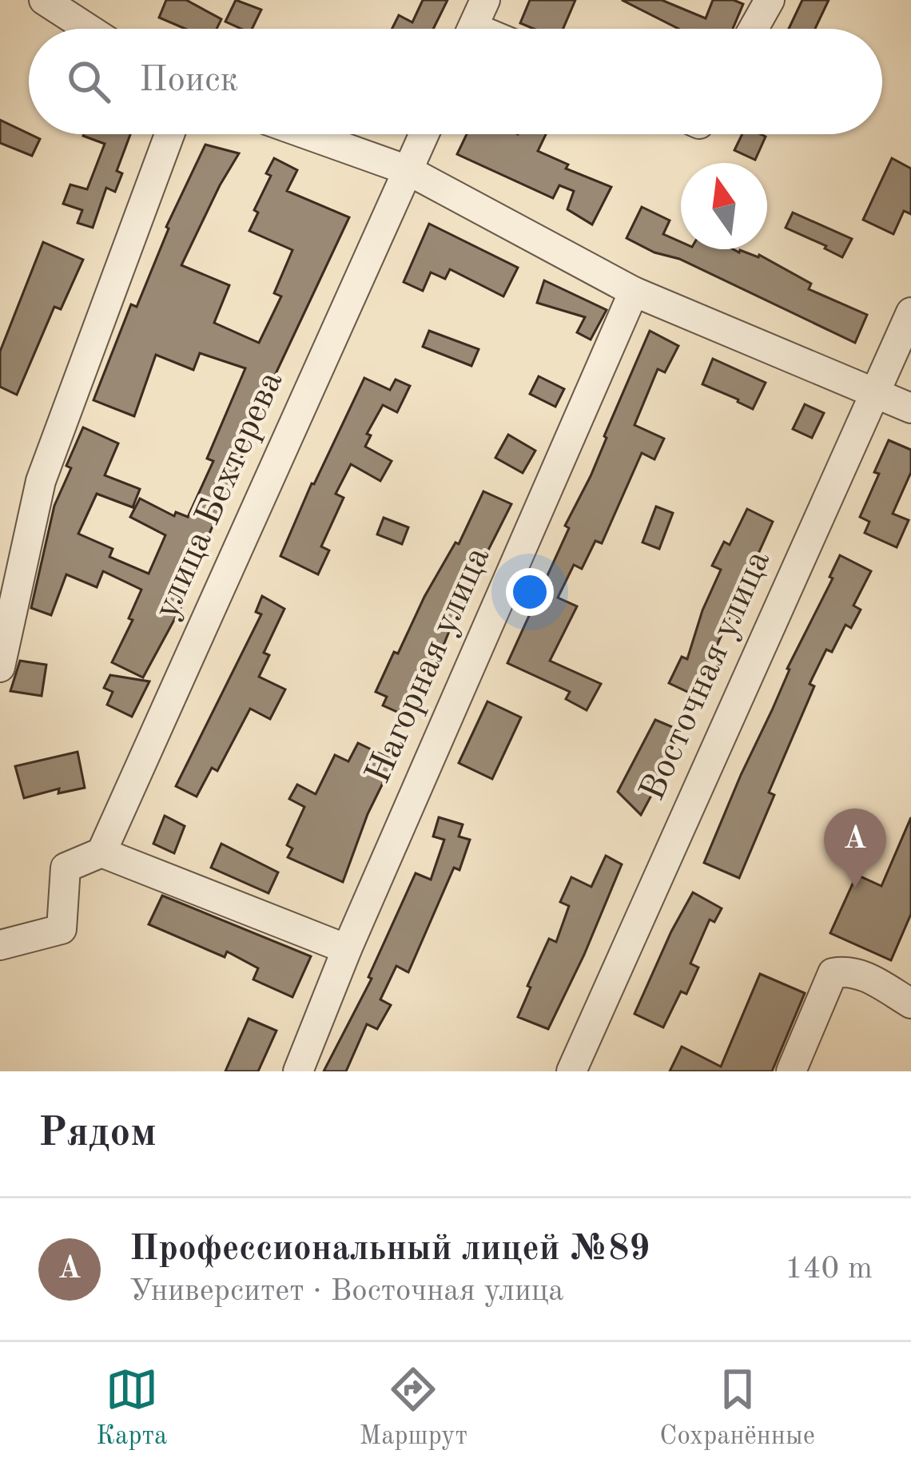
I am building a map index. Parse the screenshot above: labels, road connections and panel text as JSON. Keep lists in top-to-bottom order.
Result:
{
  "streets": {
    "street": ["улица Бехтерева", "Нагорная улица", "Восточная улица"]
  },
  "north": "top",
  "page": {
    "search": "Поиск",
    "pins": "A",
    "heading": "Рядом",
    "list": [
      {
        "mark": "A",
        "name": "Профессиональный лицей №89",
        "note": "Университет · Восточная улица",
        "value": "140 m"
      }
    ],
    "nav": ["Карта", "Маршрут", "Сохранённые"]
  }
}
